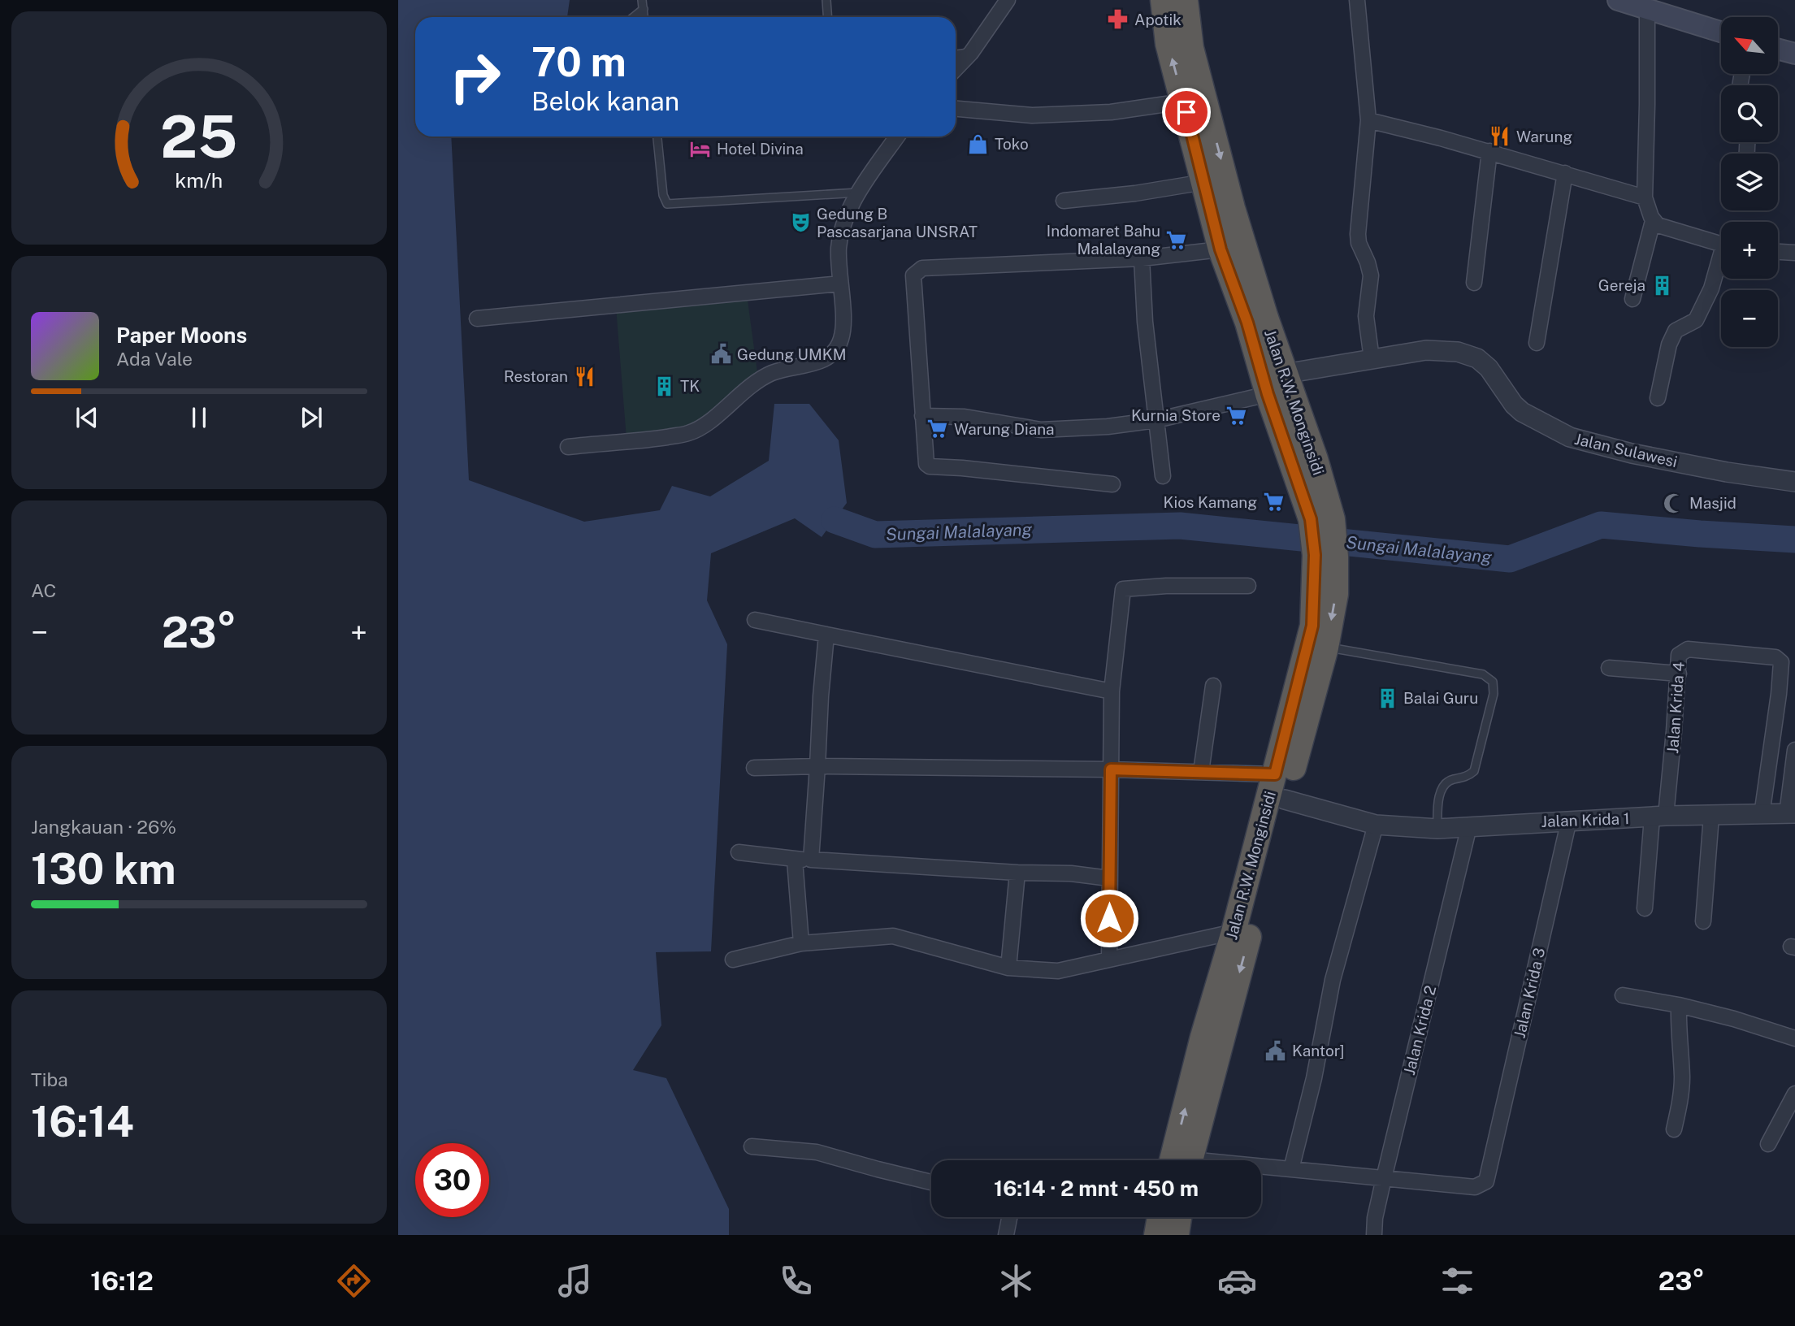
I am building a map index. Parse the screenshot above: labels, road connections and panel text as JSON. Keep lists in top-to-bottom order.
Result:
{
  "streets": {
    "highway": ["Jalan R.W. Monginsidi"],
    "street": [
      "Jalan Sulawesi",
      "Jalan Krida 4",
      "Jalan Krida 1",
      "Jalan Krida 3",
      "Jalan Krida 2"
    ]
  },
  "crossings": [
    ["Jalan R.W. Monginsidi", "Jalan Sulawesi"],
    ["Jalan R.W. Monginsidi", "Jalan Krida 1"],
    ["Jalan Krida 4", "Jalan Krida 1"],
    ["Jalan Krida 1", "Jalan Krida 3"],
    ["Jalan Krida 1", "Jalan Krida 2"],
    ["Jalan Krida 3", "Jalan Krida 2"]
  ],
  "water": ["Sungai Malalayang"],
  "places": {
    "pharmacy": ["Apotik"],
    "restaurant": ["Warung", "Restoran"],
    "shop": ["Toko"],
    "hotel": ["Hotel Divina"],
    "theatre": ["Gedung B Pascasarjana UNSRAT"],
    "supermarket": [
      "Indomaret Bahu Malalayang",
      "Kurnia Store",
      "Warung Diana",
      "Kios Kamang"
    ],
    "building": ["Gereja", "TK", "Balai Guru"],
    "public building": ["Gedung UMKM", "Kantor]"],
    "mosque": ["Masjid"]
  },
  "north": "top left",
  "page": {
    "map_buttons": ["+", "−"],
    "turn": ["70 m", "Belok kanan"],
    "song": ["Paper Moons", "Ada Vale"],
    "tile": [
      "AC",
      ["Jangkauan · 26%", "130 km"],
      ["Tiba", "16:14"]
    ],
    "heat": ["−", "23°", "+"],
    "limit": "30",
    "trip": "16:14 · 2 mnt · 450 m",
    "tabs": ["16:12", "23°"],
    "gauge": ["25", "km/h"]
  }
}
